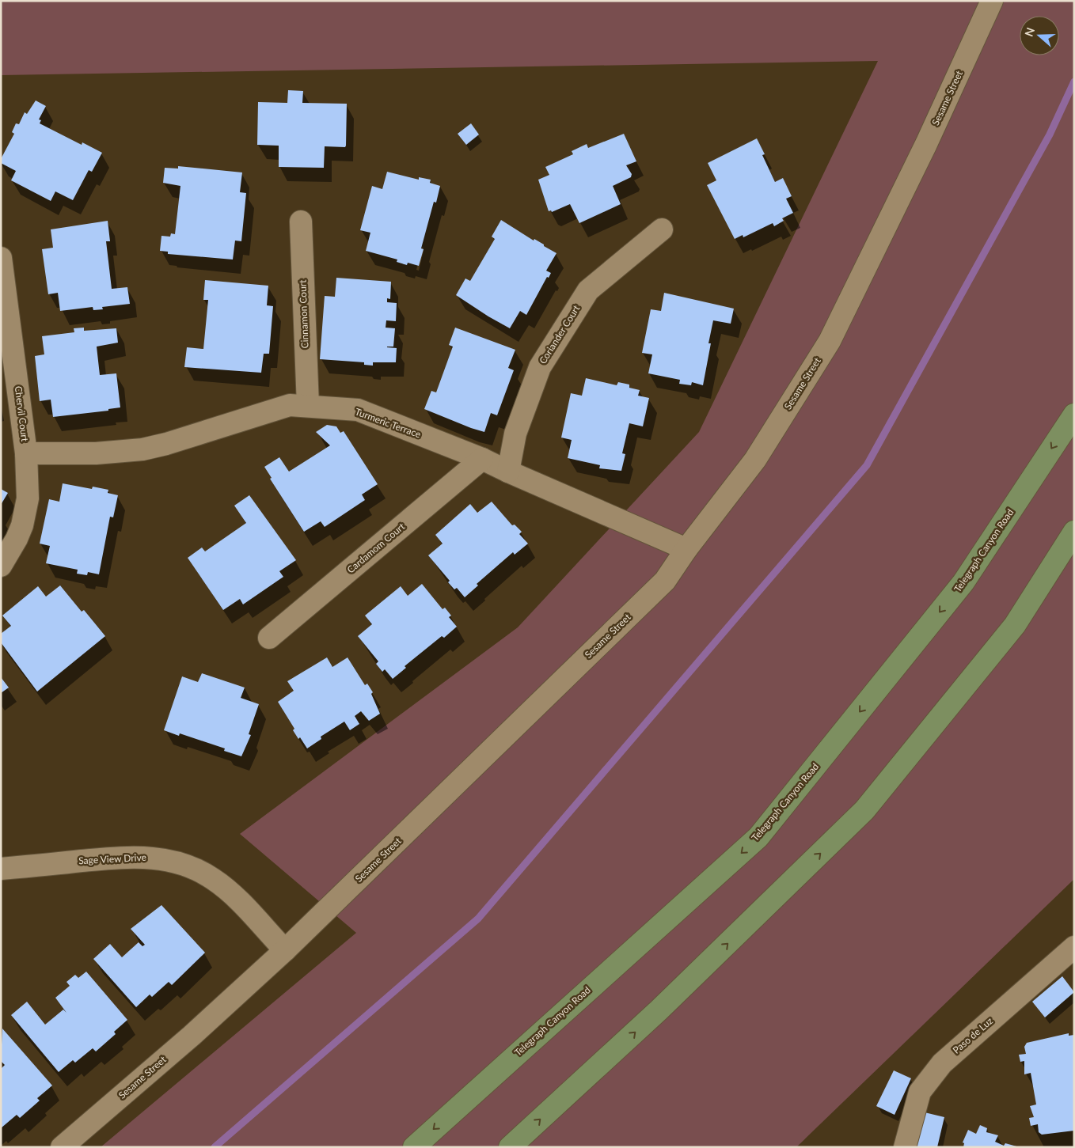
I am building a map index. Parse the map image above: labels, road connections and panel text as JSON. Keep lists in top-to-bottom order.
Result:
{
  "streets": {
    "main road": ["Telegraph Canyon Road"],
    "street": [
      "Sesame Street",
      "Cinnamon Court",
      "Coriander Court",
      "Chervil Court",
      "Turmeric Terrace",
      "Cardamom Court",
      "Sage View Drive",
      "Paso de Luz"
    ]
  },
  "crossings": [
    ["Sesame Street", "Turmeric Terrace"],
    ["Sesame Street", "Sage View Drive"],
    ["Cinnamon Court", "Turmeric Terrace"],
    ["Coriander Court", "Turmeric Terrace"],
    ["Chervil Court", "Turmeric Terrace"],
    ["Turmeric Terrace", "Cardamom Court"]
  ],
  "north": "left"
}
